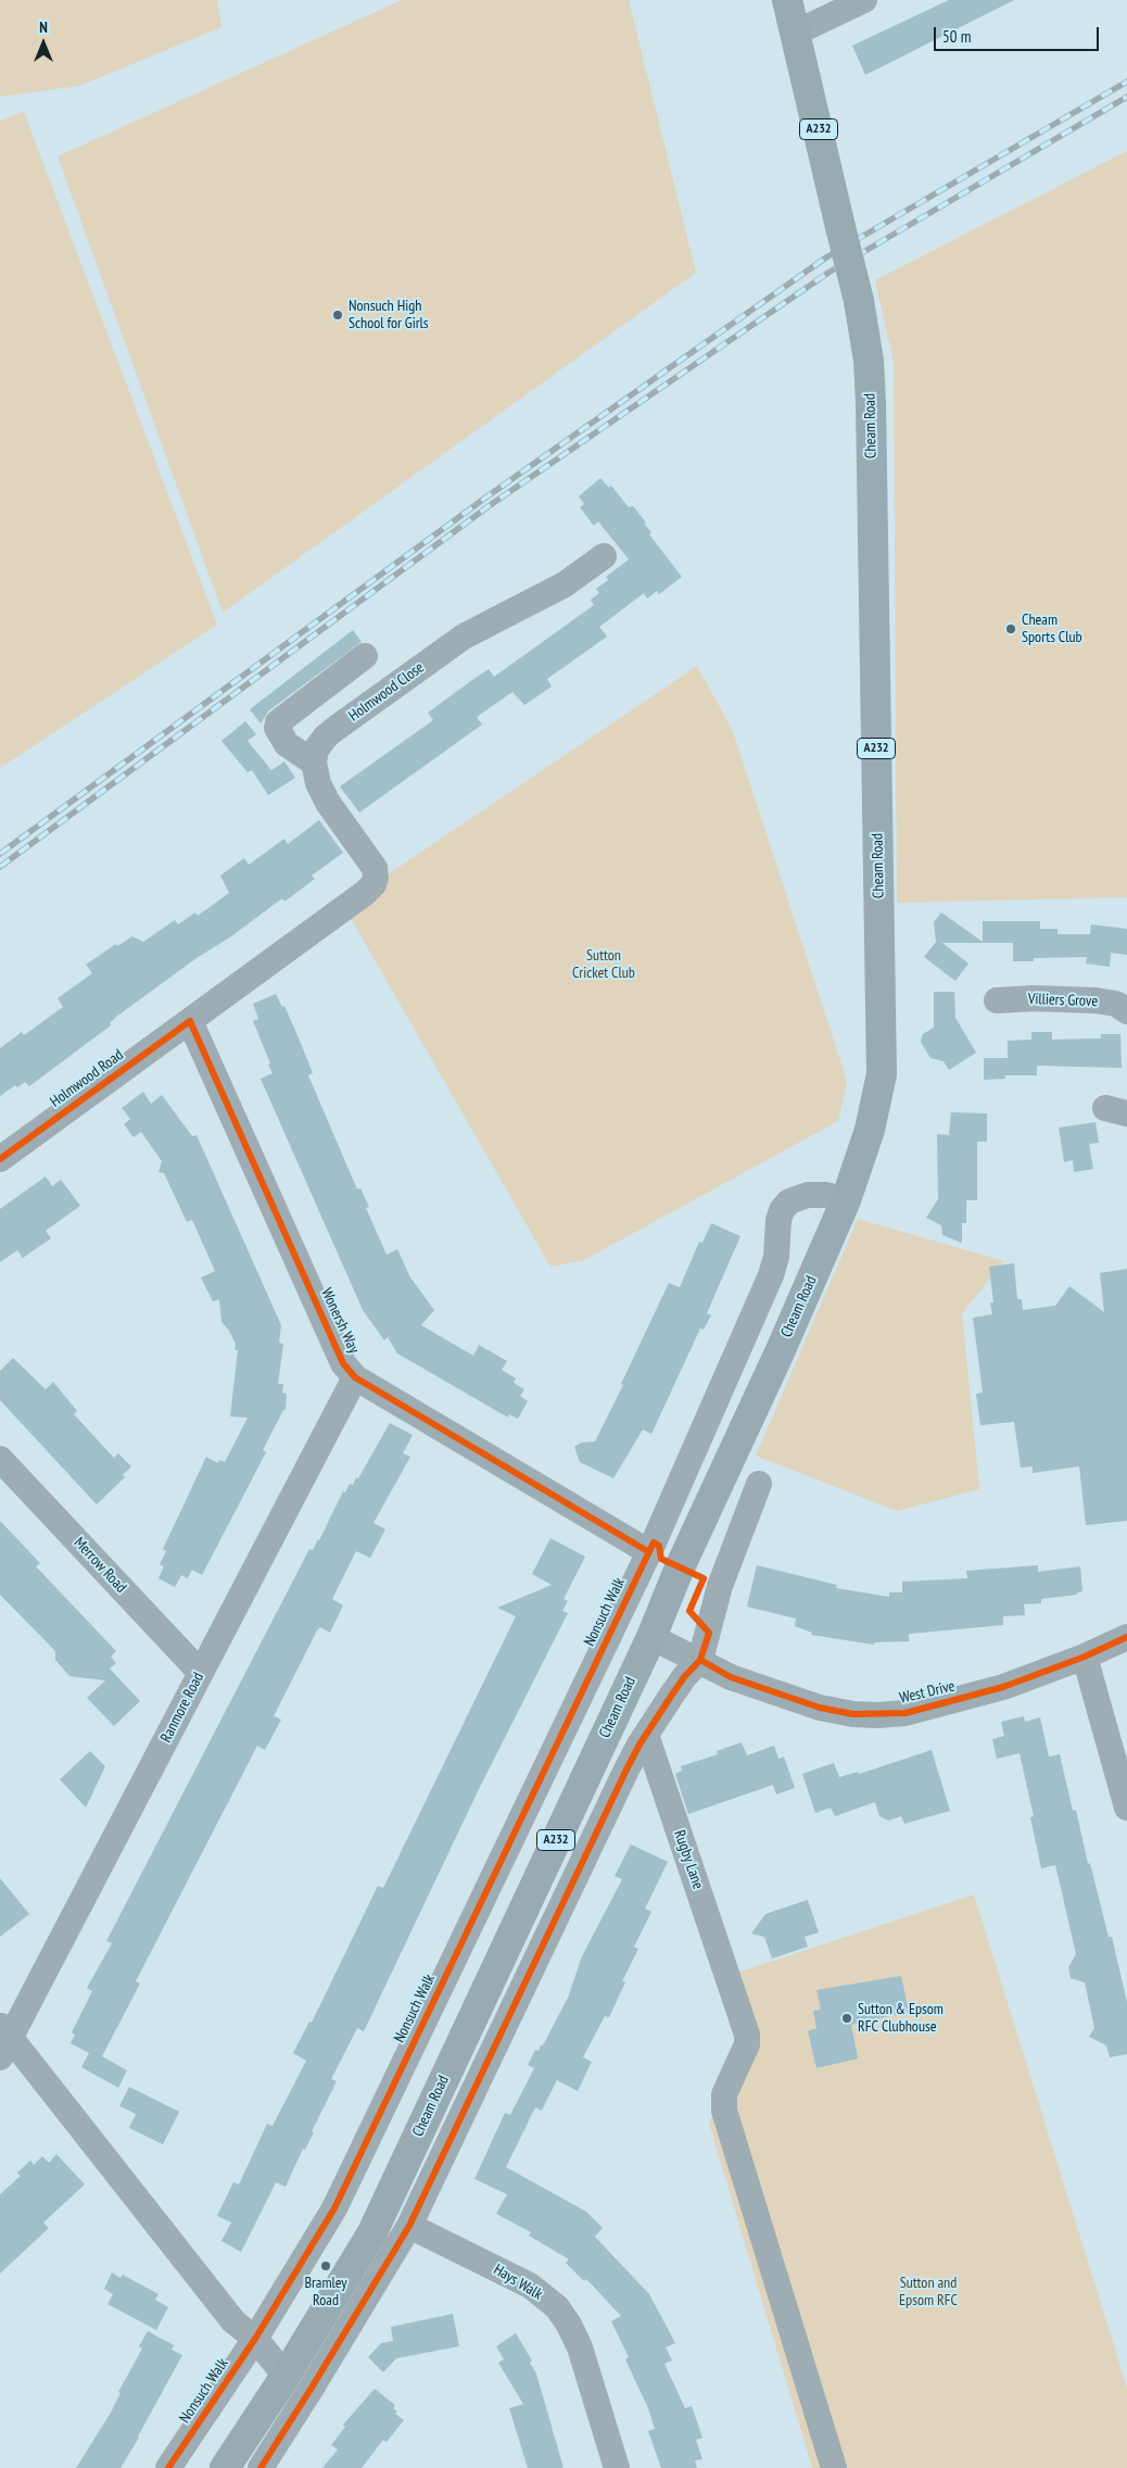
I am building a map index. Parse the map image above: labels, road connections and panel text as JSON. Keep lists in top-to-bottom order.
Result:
{
  "streets": {
    "highway": ["A232", "Cheam Road"],
    "street": [
      "Holmwood Close",
      "Villiers Grove",
      "Holmwood Road",
      "Wonersh Way",
      "Merrow Road",
      "Nonsuch Walk",
      "West Drive",
      "Ranmore Road",
      "Rugby Lane",
      "Hays Walk"
    ]
  },
  "crossings": [
    ["A232", "Cheam Road"],
    ["Cheam Road", "Nonsuch Walk"],
    ["Cheam Road", "West Drive"],
    ["Holmwood Close", "Holmwood Road"],
    ["Holmwood Road", "Wonersh Way"],
    ["Wonersh Way", "Nonsuch Walk"],
    ["Wonersh Way", "Ranmore Road"],
    ["Merrow Road", "Ranmore Road"]
  ],
  "parks": ["Sutton Cricket Club", "Sutton and Epsom RFC"],
  "places": [
    "Nonsuch High School for Girls",
    "Cheam Sports Club",
    "Sutton & Epsom RFC Clubhouse",
    "Bramley Road"
  ],
  "scale_bar": "50 m",
  "north": "top"
}
